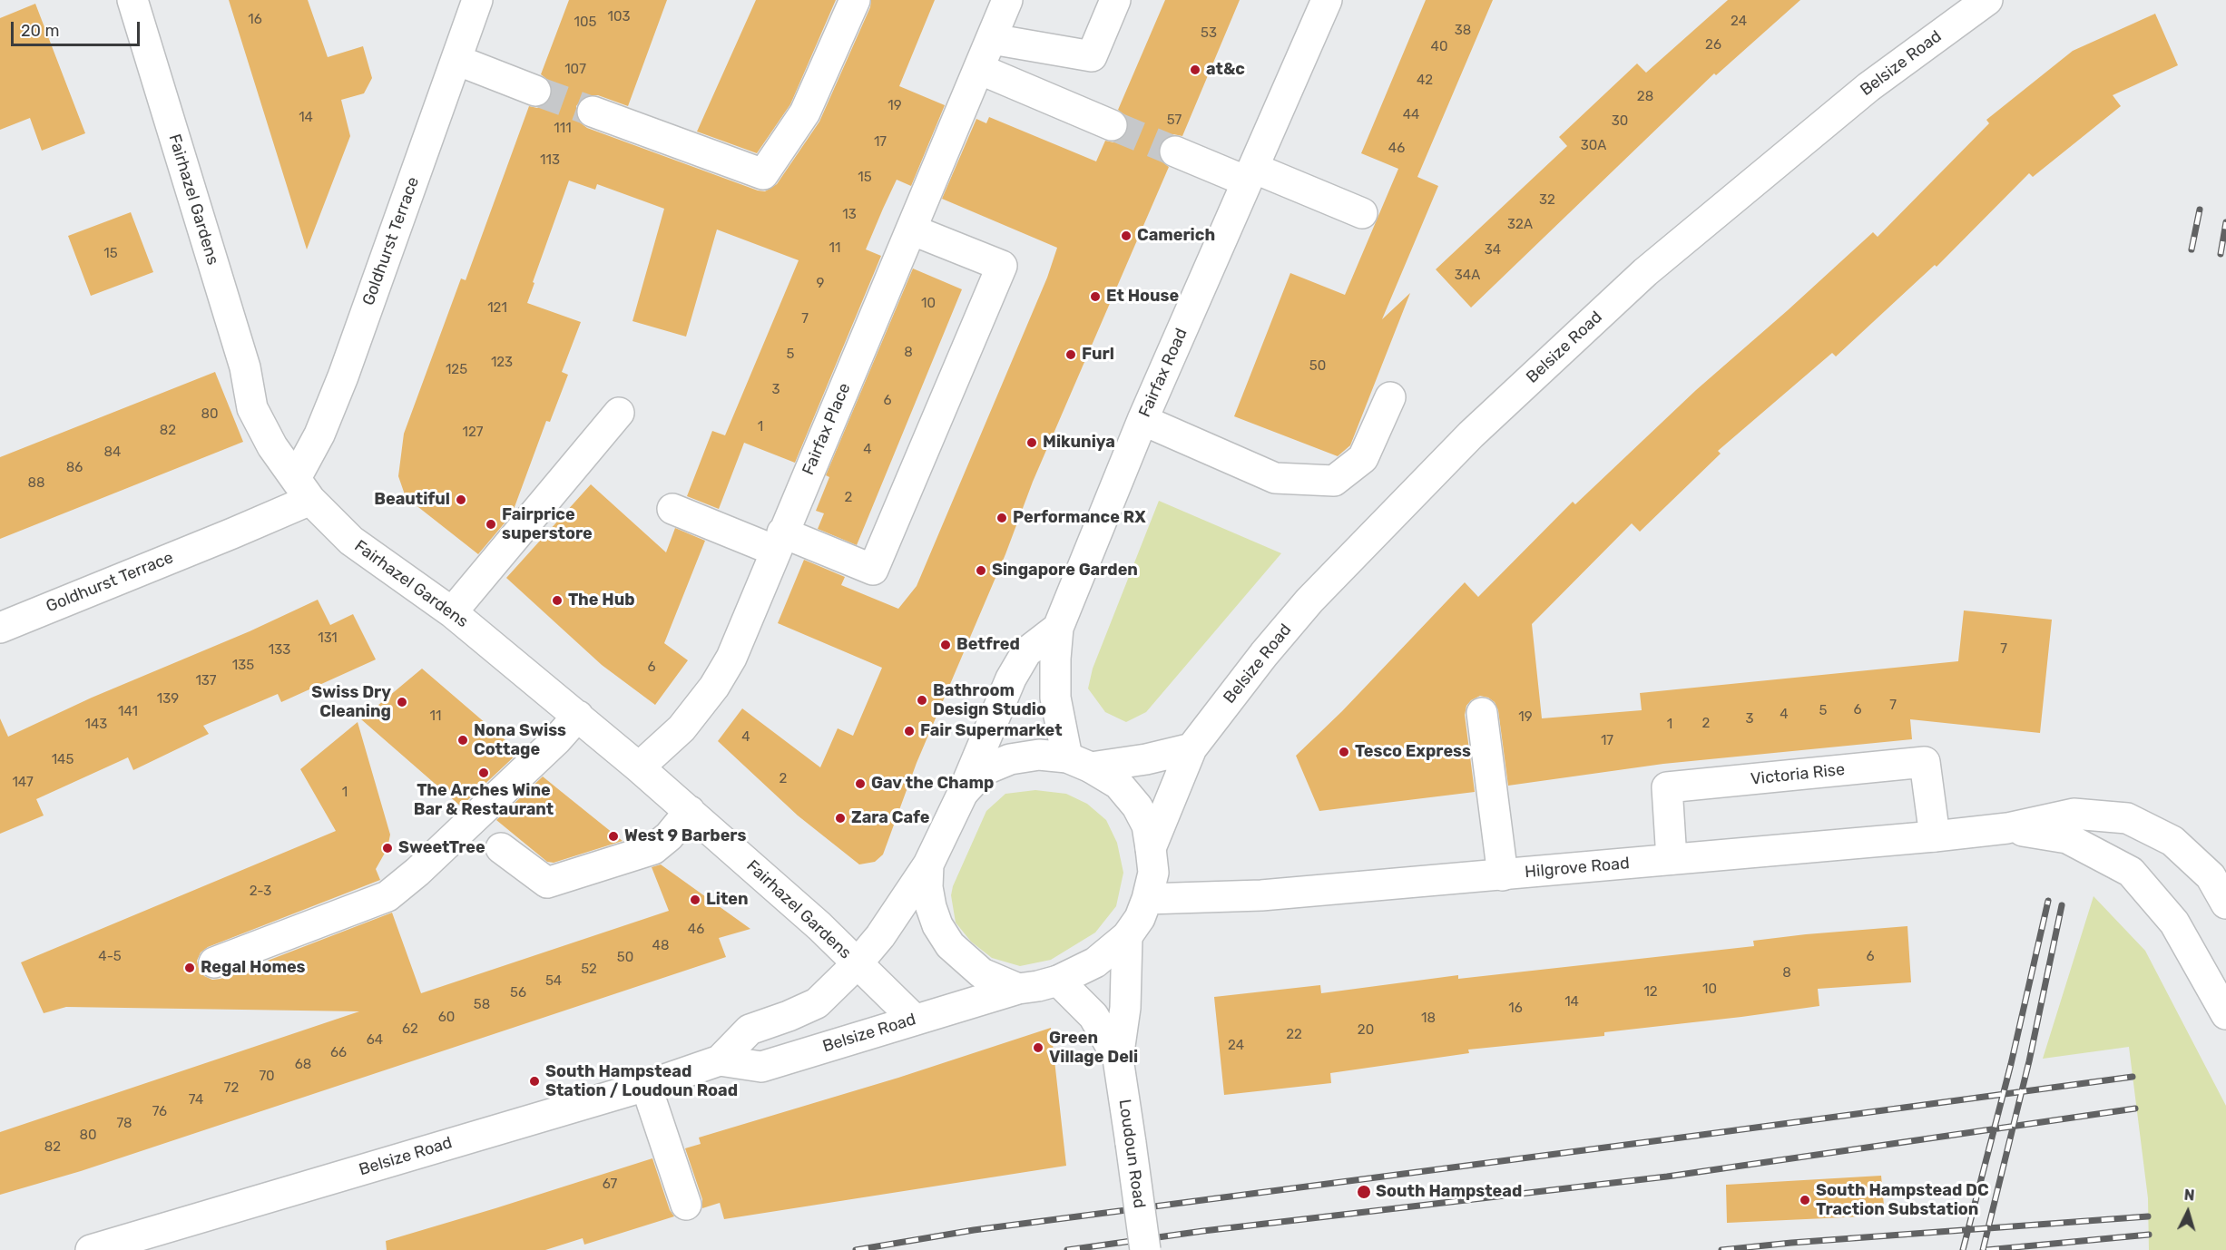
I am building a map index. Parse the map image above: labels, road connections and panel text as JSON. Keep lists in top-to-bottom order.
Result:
{
  "streets": {
    "street": [
      "Belsize Road",
      "Fairhazel Gardens",
      "Goldhurst Terrace",
      "Fairfax Road",
      "Fairfax Place",
      "Victoria Rise",
      "Hilgrove Road",
      "Loudoun Road"
    ]
  },
  "crossings": [
    ["Belsize Road", "Fairhazel Gardens"],
    ["Belsize Road", "Loudoun Road"],
    ["Fairhazel Gardens", "Goldhurst Terrace"],
    ["Fairhazel Gardens", "Fairfax Place"],
    ["Victoria Rise", "Hilgrove Road"]
  ],
  "places": [
    "at&c",
    "Camerich",
    "Et House",
    "Furl",
    "Mikuniya",
    "Beautiful",
    "Performance RX",
    "Fairprice superstore",
    "Singapore Garden",
    "The Hub",
    "Betfred",
    "Bathroom Design Studio",
    "Swiss Dry Cleaning",
    "Fair Supermarket",
    "Nona Swiss Cottage",
    "Tesco Express",
    "The Arches Wine Bar & Restaurant",
    "Gav the Champ",
    "Zara Cafe",
    "West 9 Barbers",
    "SweetTree",
    "Liten",
    "Regal Homes",
    "Green Village Deli",
    "South Hampstead Station / Loudoun Road",
    "South Hampstead",
    "South Hampstead DC Traction Substation"
  ],
  "house_numbers": [
    "103",
    "16",
    "24",
    "105",
    "38",
    "53",
    "26",
    "40",
    "107",
    "42",
    "28",
    "19",
    "44",
    "14",
    "57",
    "30",
    "111",
    "17",
    "30A",
    "46",
    "113",
    "15",
    "32",
    "13",
    "32A",
    "11",
    "34",
    "15",
    "34A",
    "9",
    "10",
    "121",
    "7",
    "8",
    "5",
    "123",
    "50",
    "125",
    "3",
    "6",
    "80",
    "1",
    "82",
    "127",
    "4",
    "84",
    "86",
    "88",
    "2",
    "131",
    "7",
    "133",
    "135",
    "6",
    "137",
    "139",
    "7",
    "6",
    "5",
    "141",
    "4",
    "11",
    "19",
    "3",
    "2",
    "143",
    "1",
    "4",
    "17",
    "145",
    "2",
    "147",
    "1",
    "2-3",
    "46",
    "48",
    "4-5",
    "6",
    "50",
    "52",
    "8",
    "54",
    "10",
    "12",
    "56",
    "14",
    "58",
    "16",
    "60",
    "18",
    "62",
    "20",
    "22",
    "64",
    "24",
    "66",
    "68",
    "70",
    "72",
    "74",
    "76",
    "78",
    "80",
    "82",
    "67"
  ],
  "scale_bar": "20 m",
  "north": "top"
}
